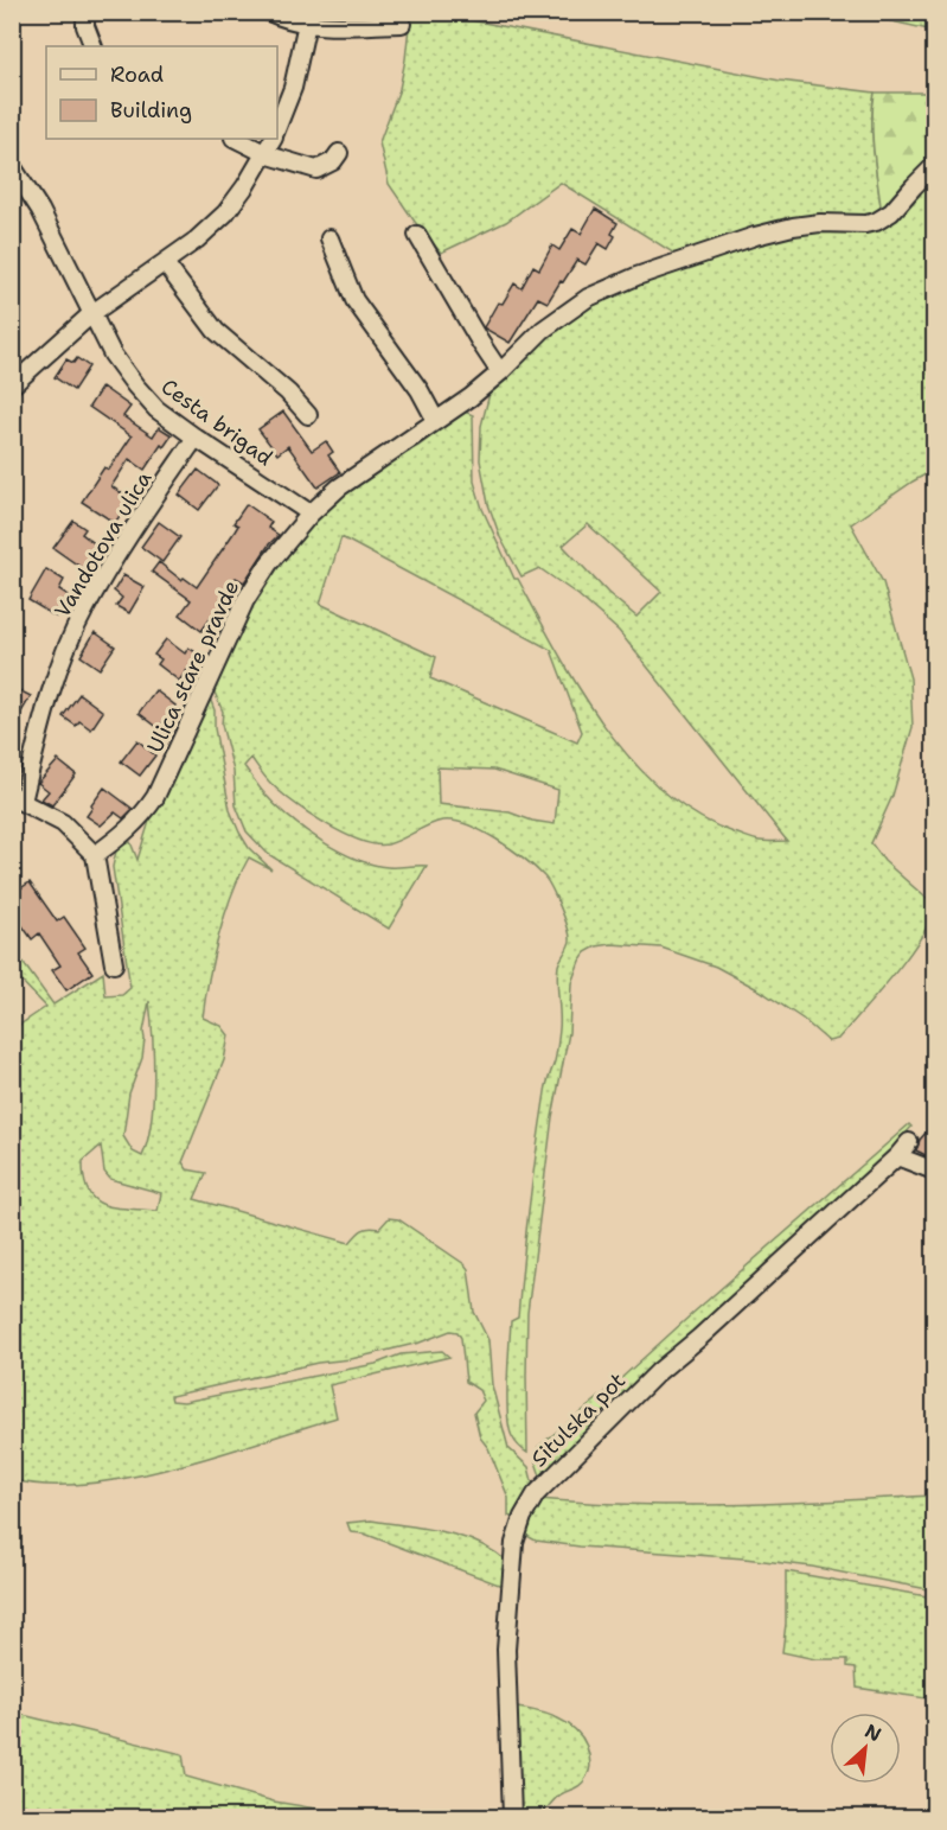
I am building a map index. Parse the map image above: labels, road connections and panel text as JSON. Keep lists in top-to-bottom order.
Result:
{
  "streets": {
    "street": [
      "Cesta brigad",
      "Vandotova ulica",
      "Ulica stare pravde",
      "Situlska pot"
    ]
  },
  "crossings": [
    ["Cesta brigad", "Vandotova ulica"],
    ["Cesta brigad", "Ulica stare pravde"]
  ],
  "legend": ["Road", "Building"],
  "north": "top right"
}
